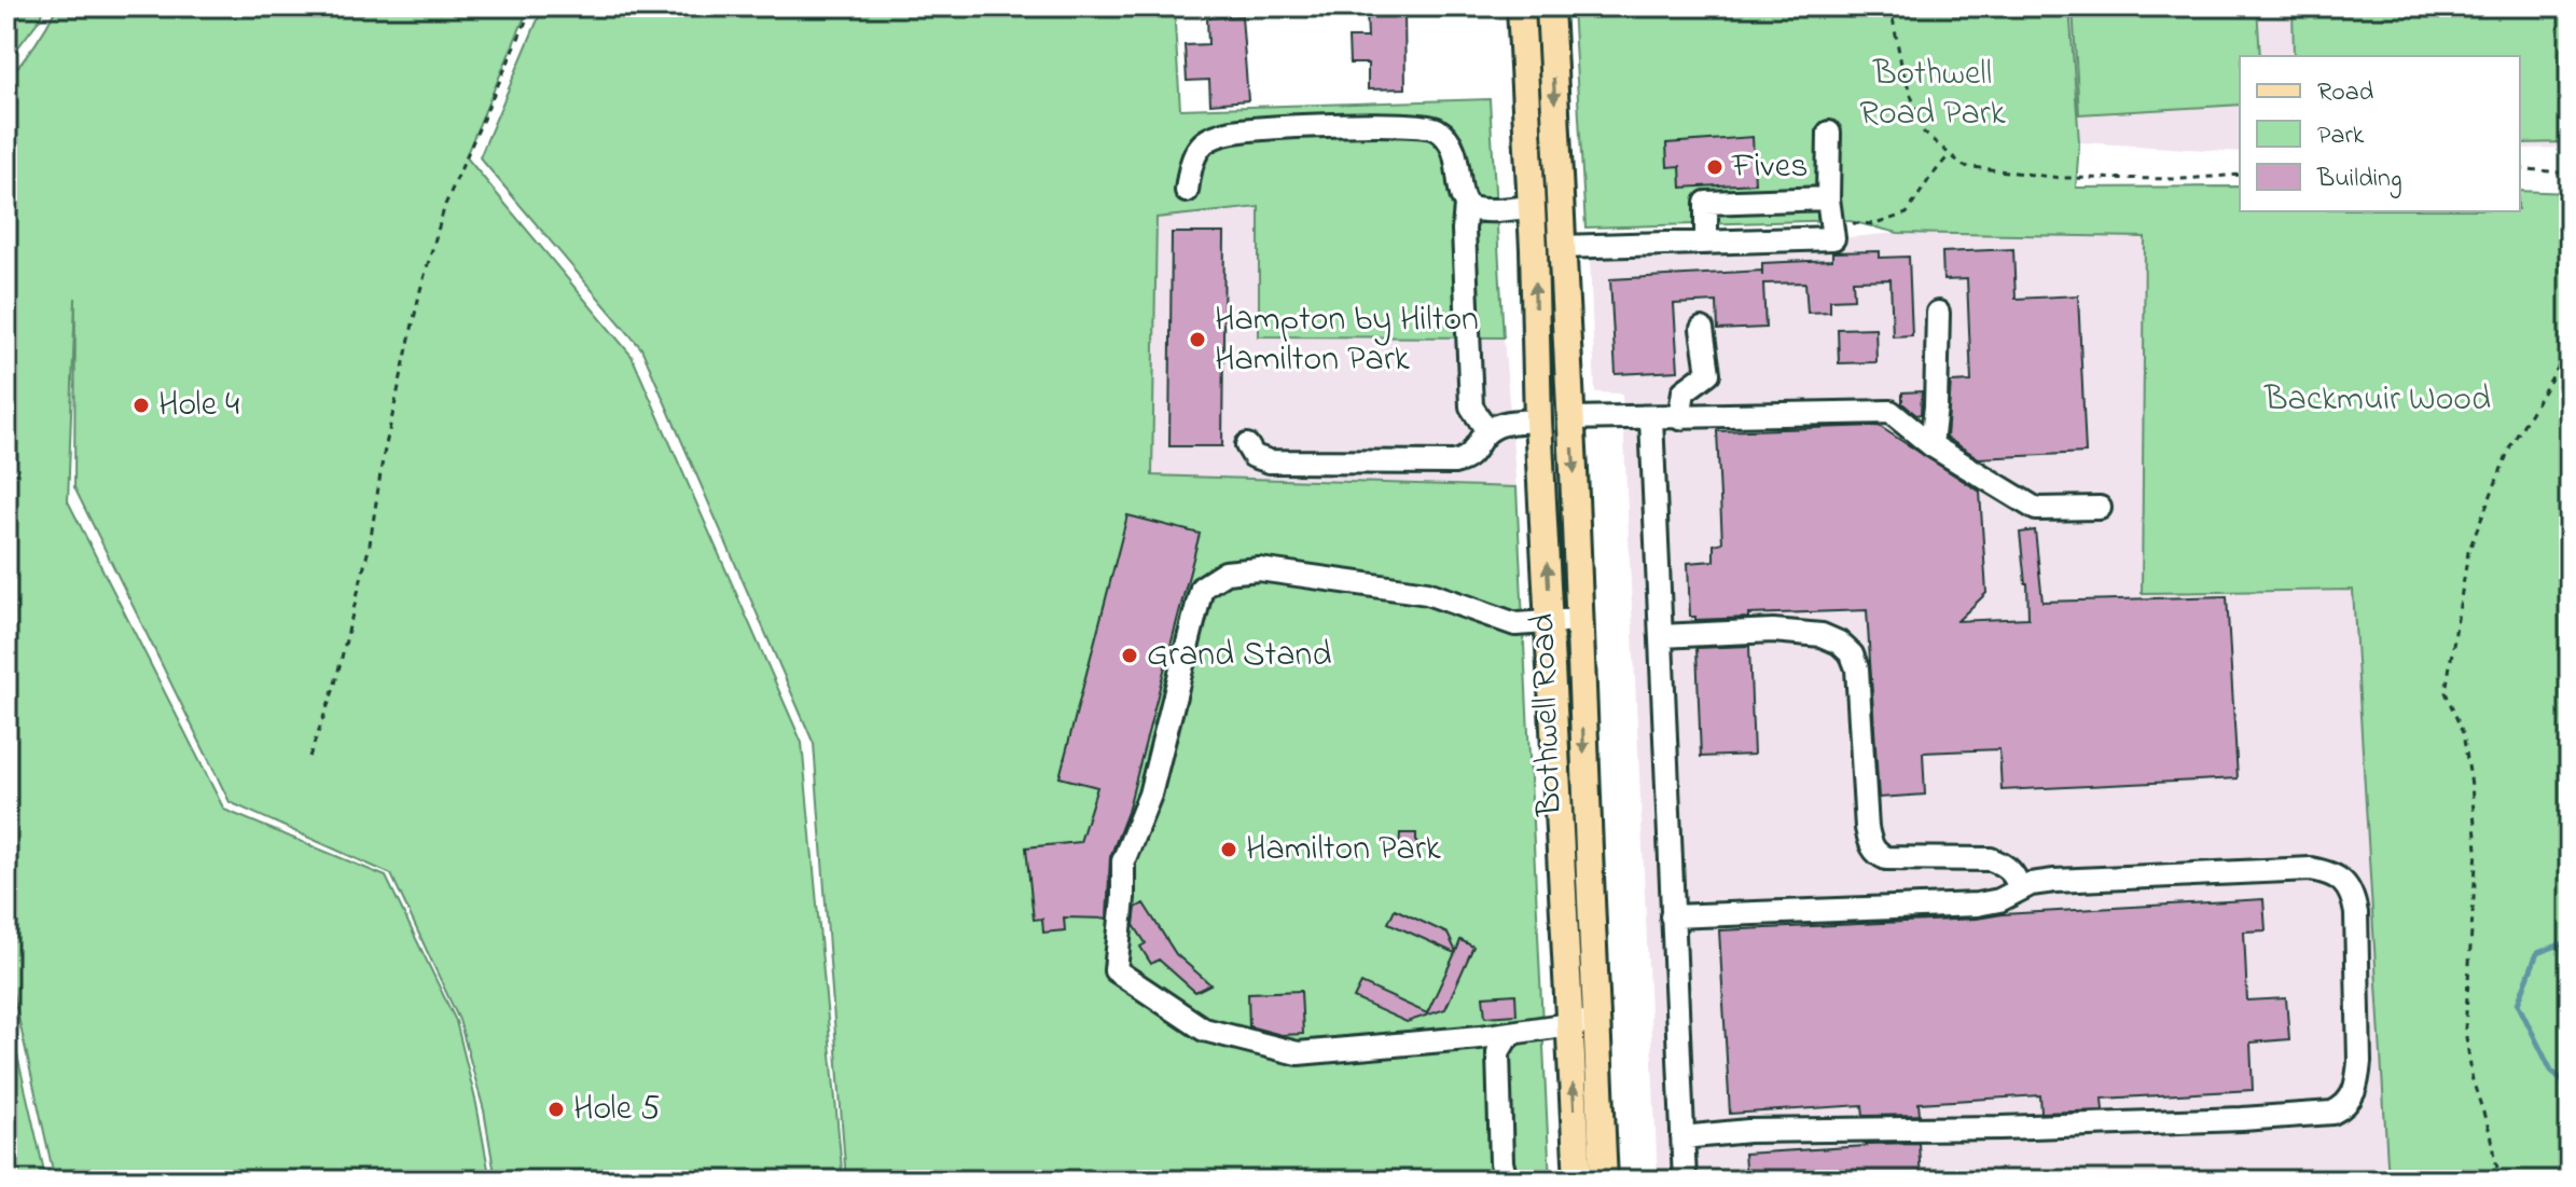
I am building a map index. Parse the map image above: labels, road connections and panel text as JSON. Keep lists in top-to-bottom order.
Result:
{
  "streets": {
    "main road": ["Bothwell Road"]
  },
  "parks": ["Bothwell Road Park", "Backmuir Wood"],
  "places": [
    "Fives",
    "Hampton by Hilton Hamilton Park",
    "Hole 4",
    "Grand Stand",
    "Hamilton Park",
    "Hole 5"
  ],
  "legend": ["Road", "Park", "Building"]
}
